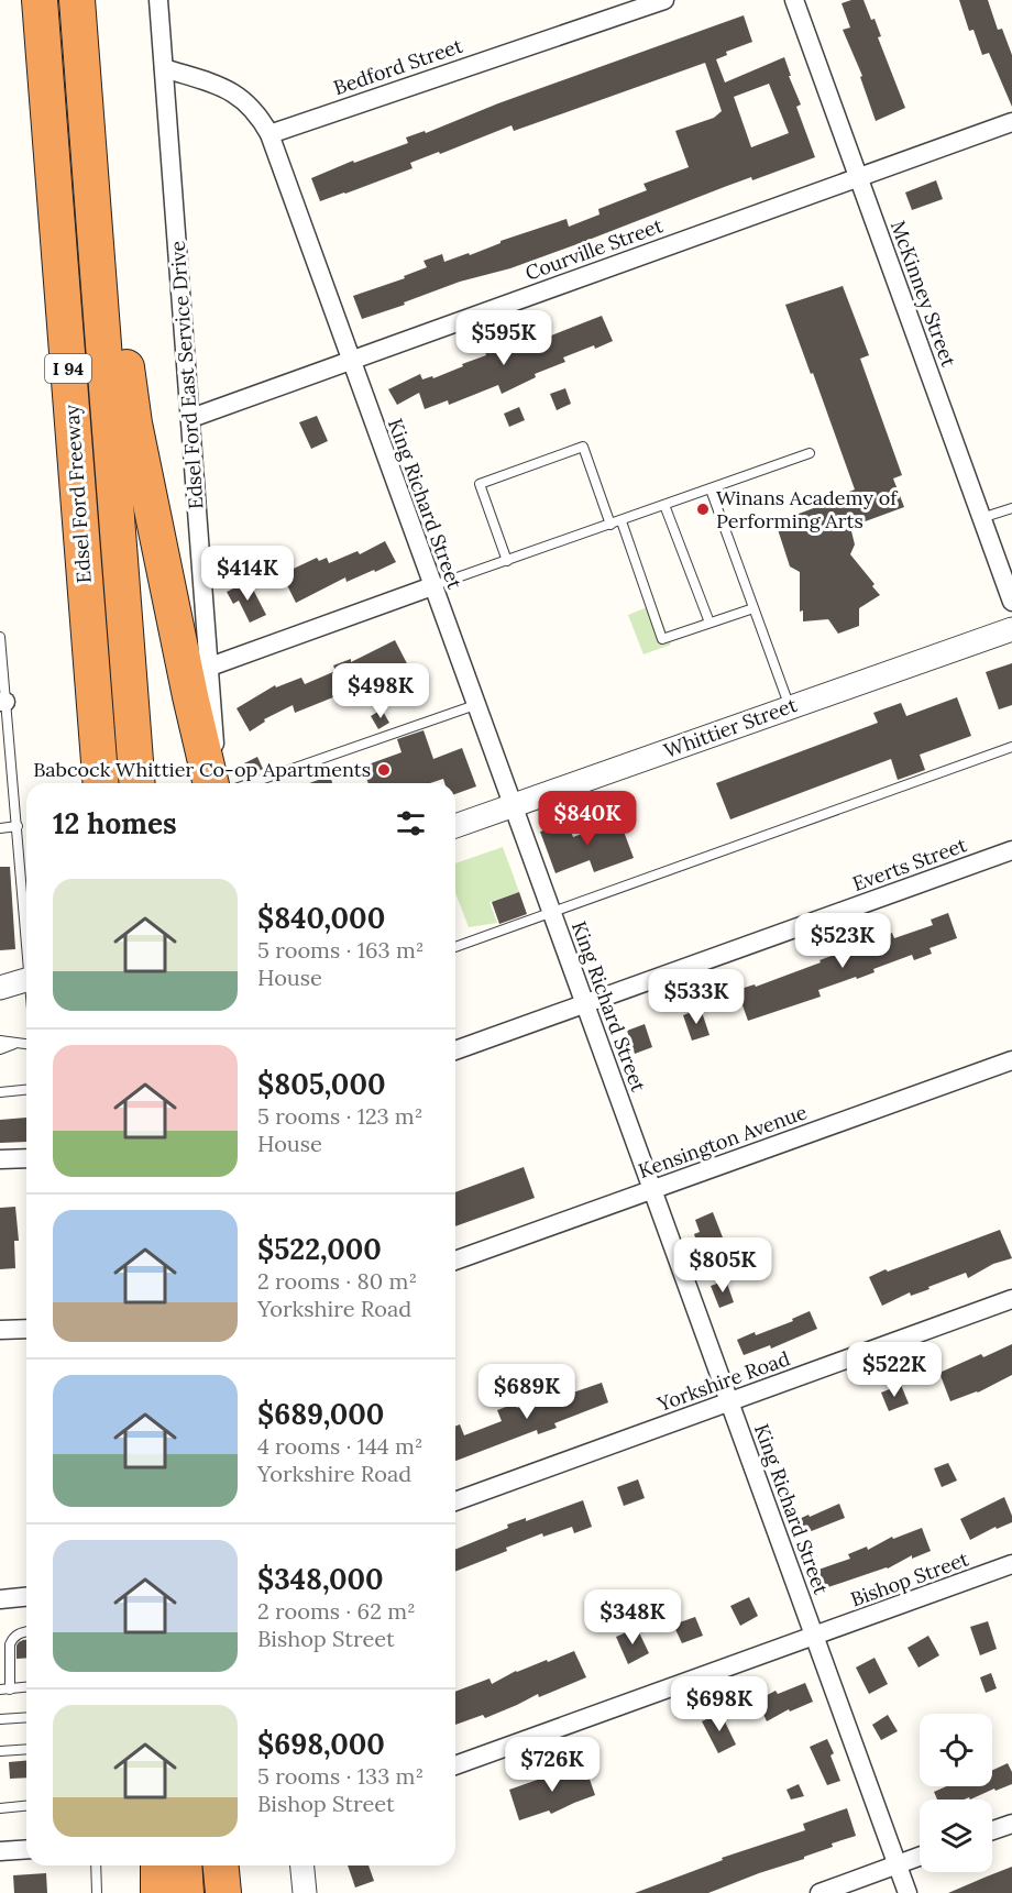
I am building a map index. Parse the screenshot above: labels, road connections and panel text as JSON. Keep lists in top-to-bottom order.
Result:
{
  "streets": {
    "highway": ["I 94", "Edsel Ford Freeway"],
    "street": [
      "Bedford Street",
      "Courville Street",
      "McKinney Street",
      "Edsel Ford East Service Drive",
      "King Richard Street",
      "Whittier Street",
      "Everts Street",
      "Kensington Avenue",
      "Yorkshire Road",
      "Bishop Street"
    ]
  },
  "crossings": [
    ["Bedford Street", "King Richard Street"],
    ["Courville Street", "McKinney Street"],
    ["Courville Street", "Edsel Ford East Service Drive"],
    ["Courville Street", "King Richard Street"],
    ["King Richard Street", "Whittier Street"],
    ["King Richard Street", "Everts Street"],
    ["King Richard Street", "Kensington Avenue"],
    ["King Richard Street", "Yorkshire Road"],
    ["King Richard Street", "Bishop Street"]
  ],
  "places": ["Winans Academy of Performing Arts", "Babcock Whittier Co-op Apartments"],
  "page": {
    "price": [
      "$595K",
      "$414K",
      "$498K",
      "$840K",
      "$523K",
      "$533K",
      "$805K",
      "$522K",
      "$689K",
      "$348K",
      "$698K",
      "$726K"
    ],
    "heading": "12 homes",
    "list": [
      {
        "name": "$840,000",
        "note": "5 rooms · 163 m² · House"
      },
      {
        "name": "$805,000",
        "note": "5 rooms · 123 m² · House"
      },
      {
        "name": "$522,000",
        "note": "2 rooms · 80 m² · Yorkshire Road"
      },
      {
        "name": "$689,000",
        "note": "4 rooms · 144 m² · Yorkshire Road"
      },
      {
        "name": "$348,000",
        "note": "2 rooms · 62 m² · Bishop Street"
      },
      {
        "name": "$698,000",
        "note": "5 rooms · 133 m² · Bishop Street"
      }
    ]
  }
}
